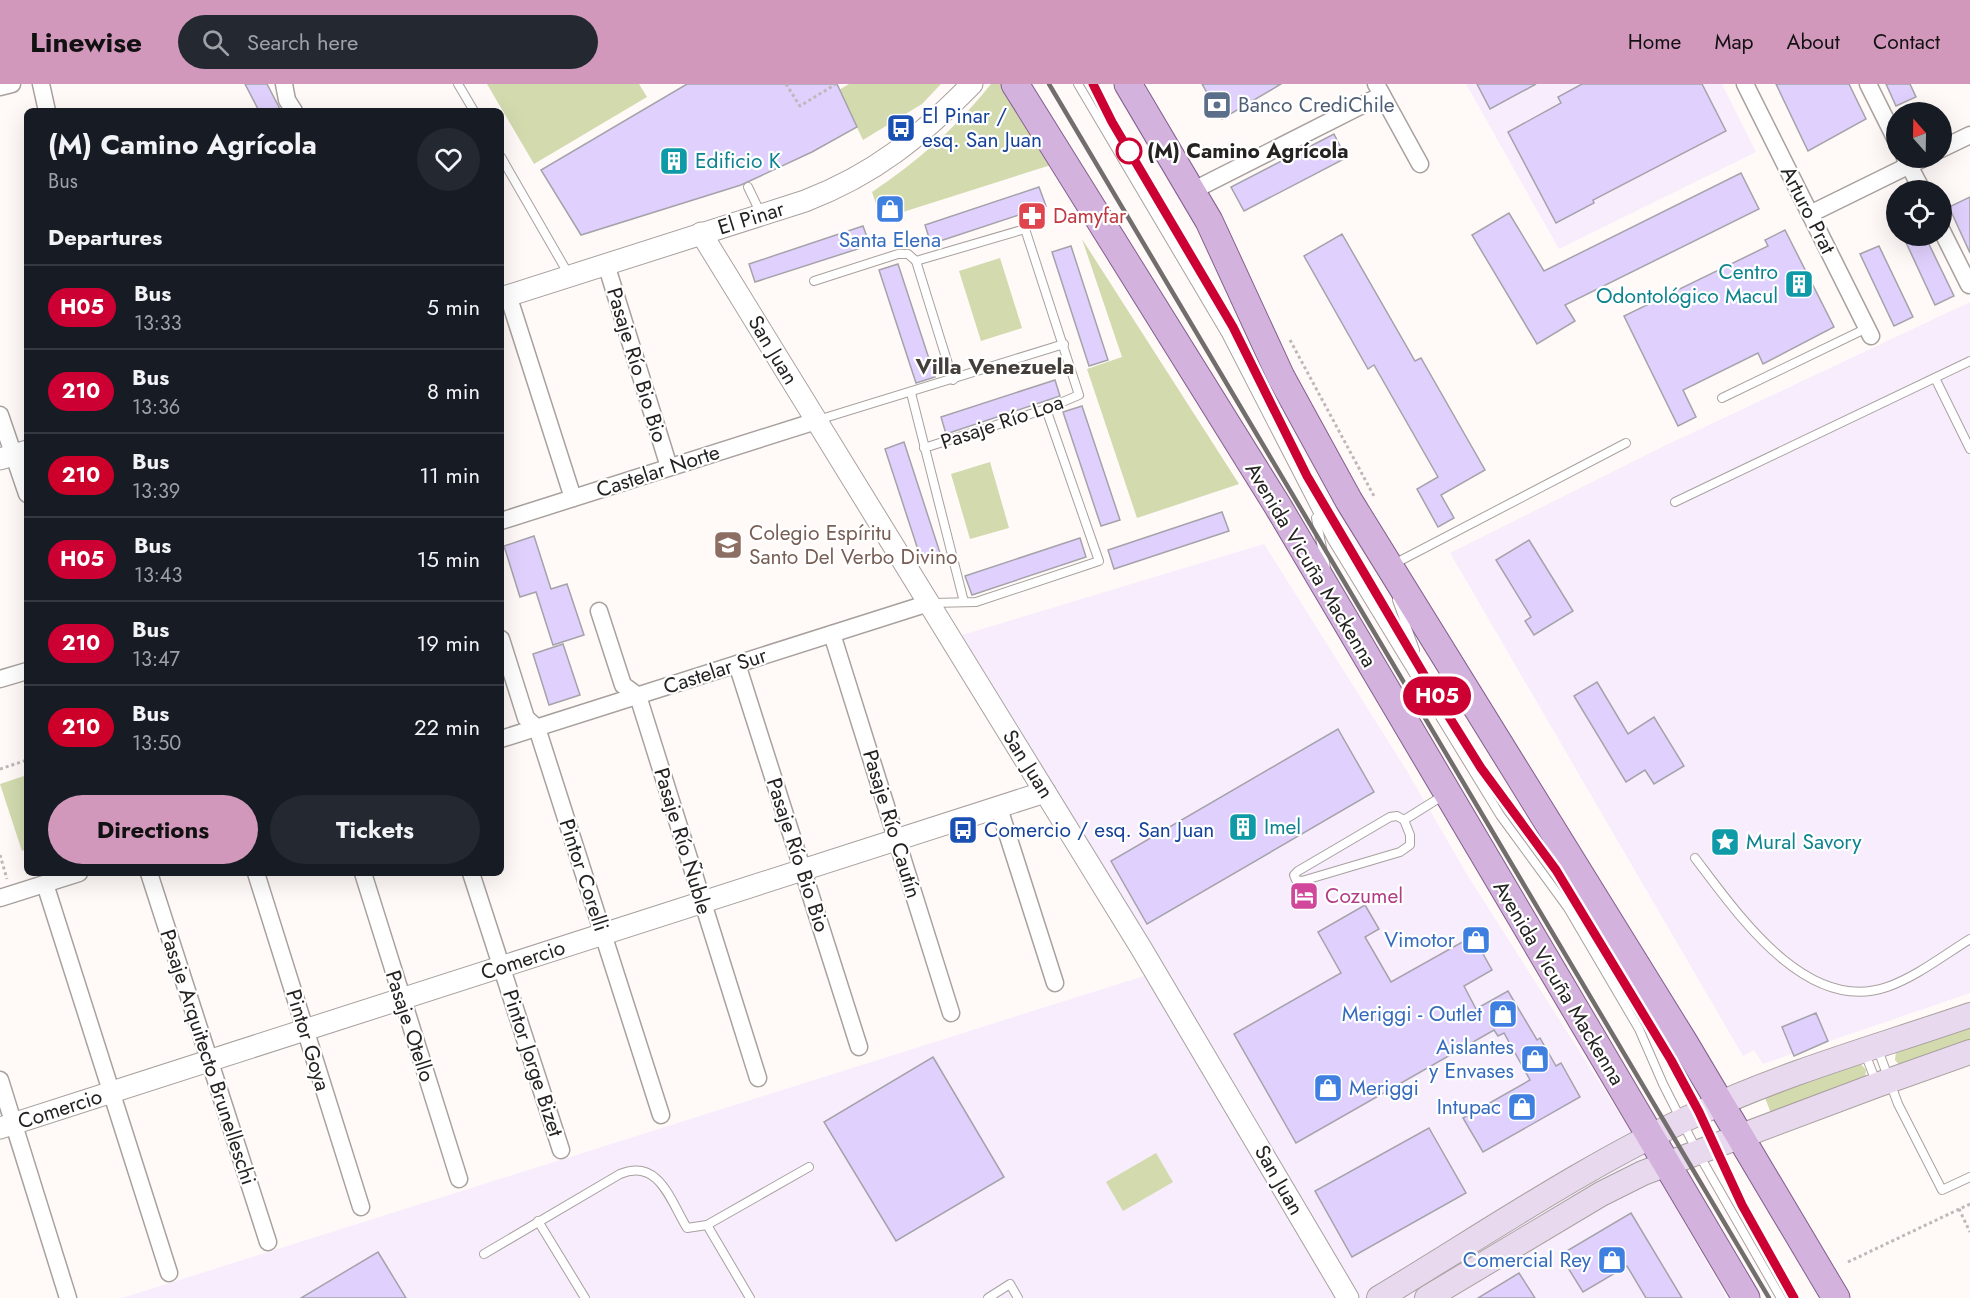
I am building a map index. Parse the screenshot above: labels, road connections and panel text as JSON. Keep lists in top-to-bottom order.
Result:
{
  "streets": {
    "main road": ["Avenida Vicuña Mackenna"],
    "street": [
      "Arturo Prat",
      "El Pinar",
      "San Juan",
      "Pasaje Río Bio Bio",
      "Castelar Norte",
      "Castelar Sur",
      "Pasaje Río Cautín",
      "Pasaje Río Ñuble",
      "Pintor Corelli",
      "Comercio",
      "Pasaje Otello",
      "Pintor Goya",
      "Pasaje Arquitecto Brunelleschi",
      "Pintor Jorge Bizet"
    ],
    "lane": ["Pasaje Río Loa"]
  },
  "crossings": [
    ["El Pinar", "San Juan"],
    ["El Pinar", "Pasaje Río Bio Bio"],
    ["San Juan", "Castelar Norte"],
    ["San Juan", "Castelar Sur"],
    ["San Juan", "Comercio"],
    ["Pasaje Río Bio Bio", "Castelar Norte"],
    ["Pasaje Río Bio Bio", "Castelar Sur"],
    ["Pasaje Río Bio Bio", "Comercio"],
    ["Castelar Sur", "Pasaje Río Cautín"],
    ["Castelar Sur", "Pasaje Río Ñuble"],
    ["Castelar Sur", "Pintor Corelli"],
    ["Pasaje Río Cautín", "Comercio"],
    ["Pasaje Río Ñuble", "Comercio"],
    ["Pintor Corelli", "Comercio"],
    ["Comercio", "Pasaje Otello"],
    ["Comercio", "Pintor Goya"],
    ["Comercio", "Pasaje Arquitecto Brunelleschi"],
    ["Comercio", "Pintor Jorge Bizet"]
  ],
  "districts": ["Villa Venezuela"],
  "places": {
    "bank": ["Banco CrediChile"],
    "bus stop": ["El Pinar / esq. San Juan", "Comercio / esq. San Juan"],
    "other": ["(M) Camino Agrícola"],
    "building": ["Edificio K", "Centro Odontológico Macul", "Imel"],
    "shop": [
      "Santa Elena",
      "Vimotor",
      "Meriggi - Outlet",
      "Aislantes y Envases",
      "Meriggi",
      "Intupac",
      "Comercial Rey"
    ],
    "pharmacy": ["Damyfar"],
    "school or university": ["Colegio Espíritu Santo Del Verbo Divino"],
    "place": ["Mural Savory"],
    "hotel": ["Cozumel"]
  },
  "lines": ["bus line H05"],
  "north": "top",
  "page": {
    "header": "Linewise",
    "search": "Search here",
    "nav": [
      "Home",
      "Map",
      "About",
      "Contact"
    ],
    "on_map": "H05",
    "heading": [
      ["(M) Camino Agrícola", "Bus"],
      "Departures"
    ],
    "list": [
      {
        "mark": "H05",
        "name": "Bus",
        "note": "13:33",
        "value": "5 min"
      },
      {
        "mark": "210",
        "name": "Bus",
        "note": "13:36",
        "value": "8 min"
      },
      {
        "mark": "210",
        "name": "Bus",
        "note": "13:39",
        "value": "11 min"
      },
      {
        "mark": "H05",
        "name": "Bus",
        "note": "13:43",
        "value": "15 min"
      },
      {
        "mark": "210",
        "name": "Bus",
        "note": "13:47",
        "value": "19 min"
      },
      {
        "mark": "210",
        "name": "Bus",
        "note": "13:50",
        "value": "22 min"
      }
    ],
    "buttons": ["Directions", "Tickets"]
  }
}
